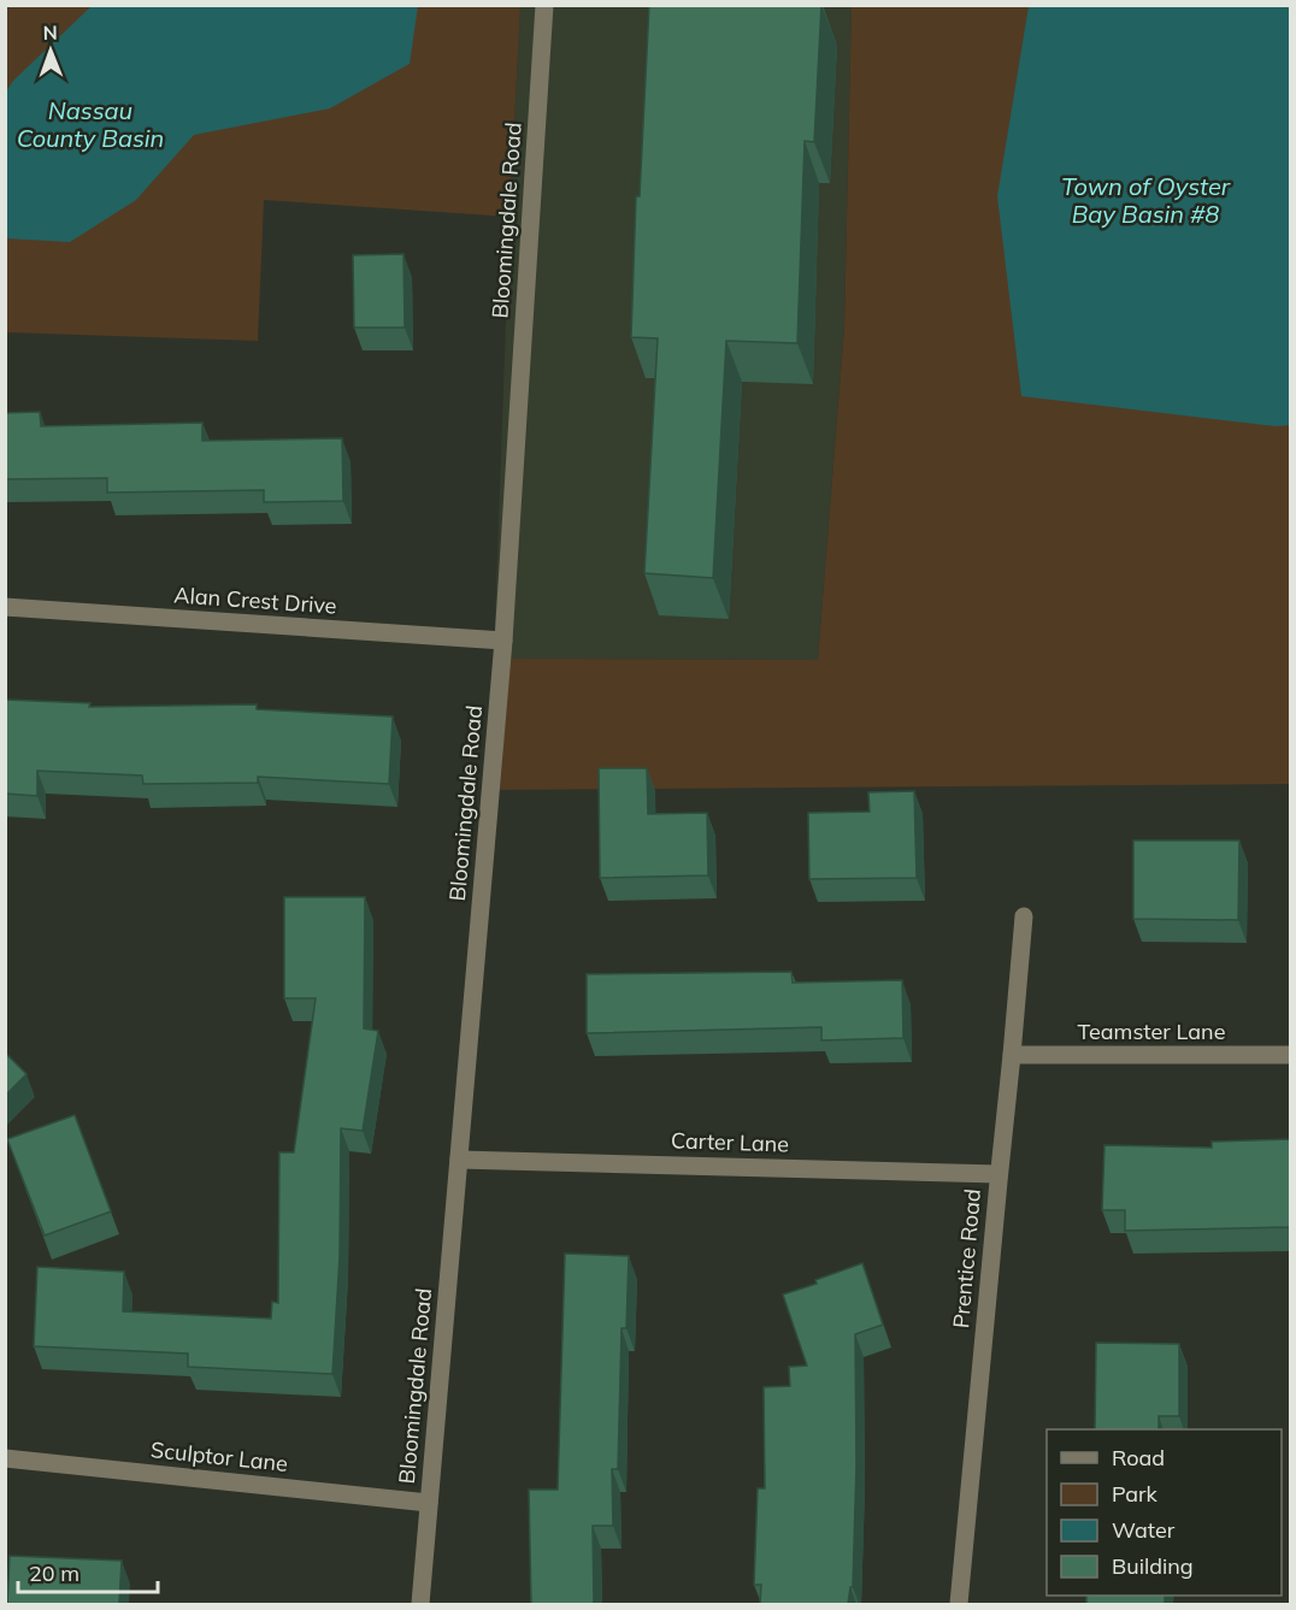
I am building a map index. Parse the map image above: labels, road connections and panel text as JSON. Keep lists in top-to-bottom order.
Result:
{
  "streets": {
    "street": [
      "Bloomingdale Road",
      "Alan Crest Drive",
      "Teamster Lane",
      "Carter Lane",
      "Prentice Road",
      "Sculptor Lane"
    ]
  },
  "crossings": [
    ["Bloomingdale Road", "Alan Crest Drive"],
    ["Bloomingdale Road", "Carter Lane"],
    ["Bloomingdale Road", "Sculptor Lane"],
    ["Teamster Lane", "Prentice Road"],
    ["Carter Lane", "Prentice Road"]
  ],
  "water": ["Nassau County Basin", "Town of Oyster Bay Basin #8"],
  "legend": [
    "Road",
    "Park",
    "Water",
    "Building"
  ],
  "scale_bar": "20 m",
  "north": "top"
}
